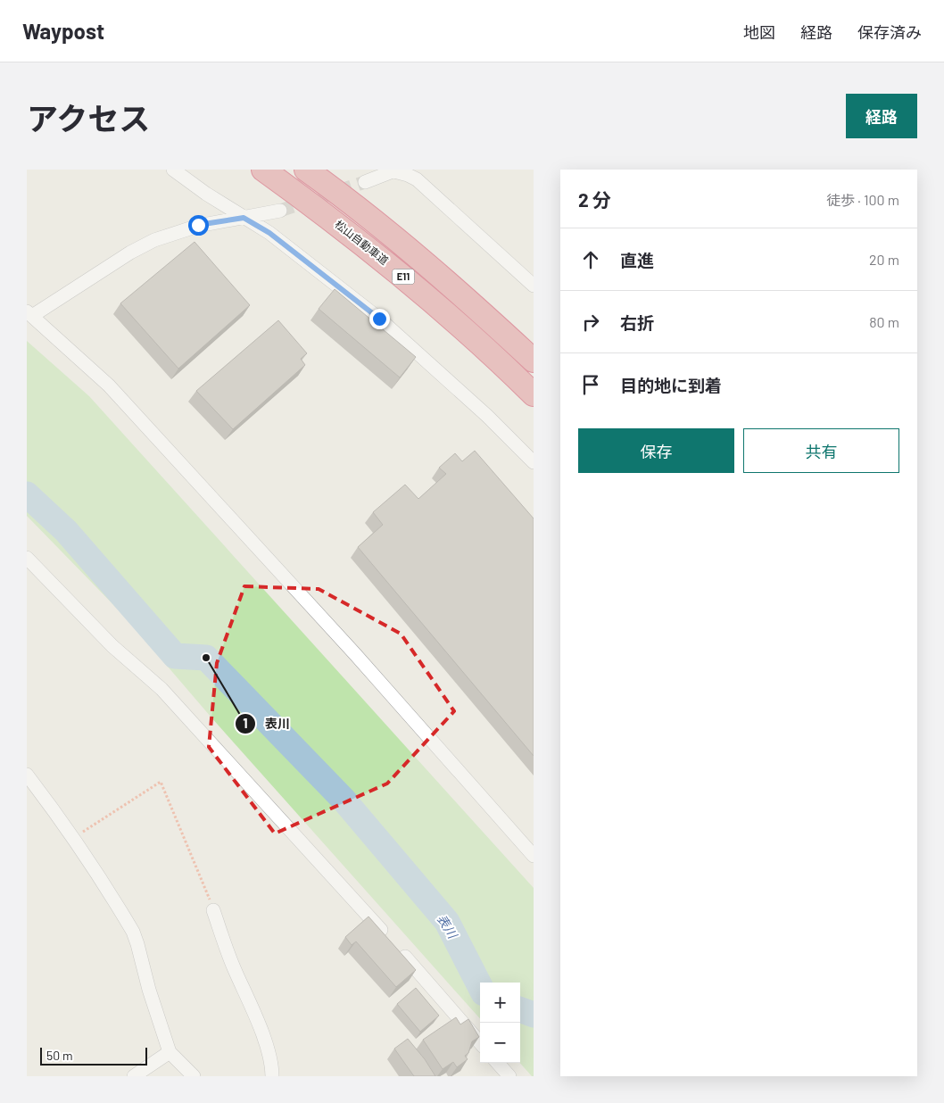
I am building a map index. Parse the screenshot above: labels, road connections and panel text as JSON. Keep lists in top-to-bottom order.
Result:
{
  "streets": {
    "highway": ["松山自動車道", "E11"]
  },
  "water": ["表川"],
  "places": ["表川"],
  "scale_bar": "50 m",
  "page": {
    "header": "Waypost",
    "nav": ["地図", "経路", "保存済み"],
    "title": "アクセス",
    "buttons": [
      "経路",
      ["保存", "共有"]
    ],
    "heading": ["2 分", "徒歩 · 100 m"],
    "list": [
      ["直進", "20 m"],
      ["右折", "80 m"],
      "目的地に到着"
    ],
    "map_buttons": ["+", "−"],
    "scale": "50 m"
  }
}
